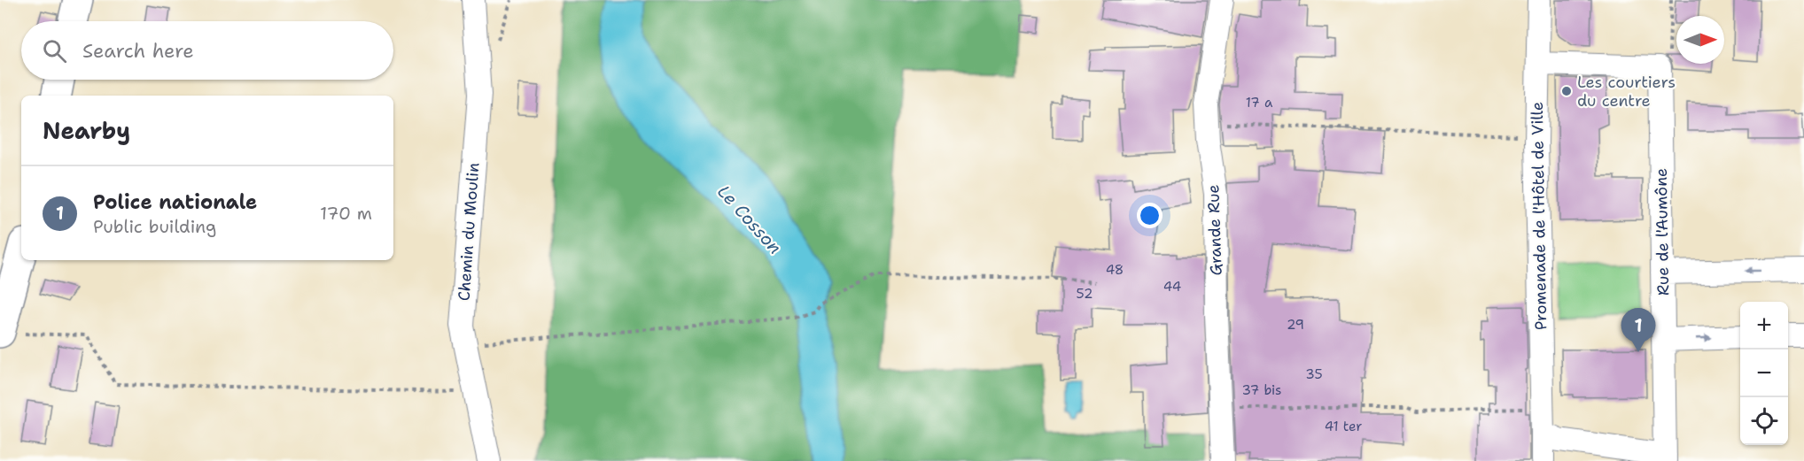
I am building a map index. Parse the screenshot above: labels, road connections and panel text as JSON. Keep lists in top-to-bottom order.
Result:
{
  "streets": {
    "street": [
      "Promenade de l'Hôtel de Ville",
      "Grande Rue",
      "Chemin du Moulin",
      "Rue de l'Aumône"
    ]
  },
  "water": ["Le Cosson"],
  "places": ["Les courtiers du centre"],
  "house_numbers": [
    "17 a",
    "48",
    "44",
    "52",
    "29",
    "35",
    "37 bis",
    "41 ter"
  ],
  "north": "right",
  "page": {
    "search": "Search here",
    "heading": "Nearby",
    "list": [
      {
        "mark": "1",
        "name": "Police nationale",
        "note": "Public building",
        "value": "170 m"
      }
    ],
    "map_buttons": ["+", "−"],
    "pins": "1"
  }
}
